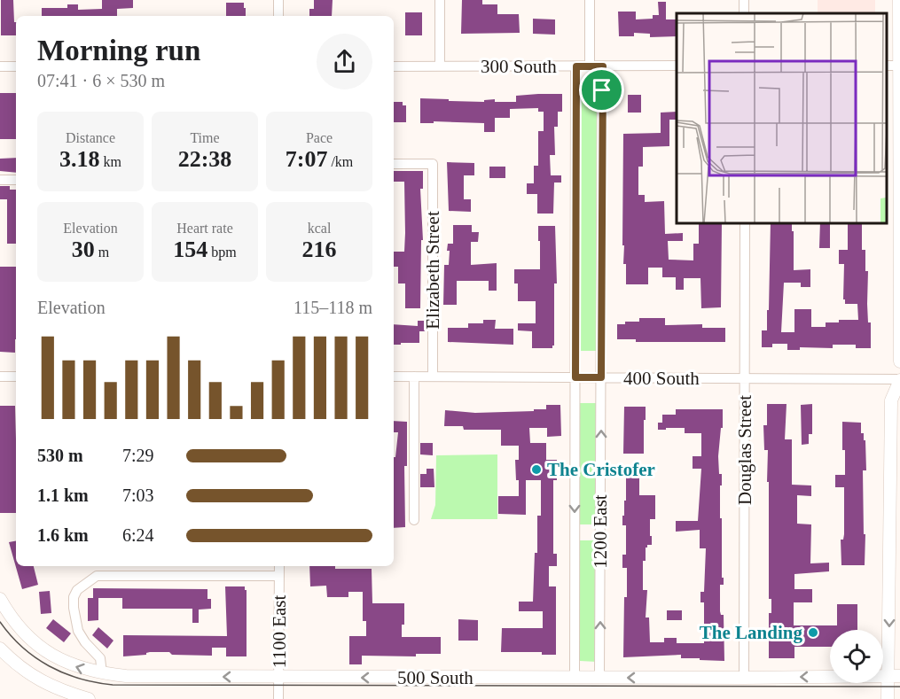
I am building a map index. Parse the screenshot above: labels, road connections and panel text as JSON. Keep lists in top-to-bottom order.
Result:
{
  "streets": {
    "main road": ["500 South"],
    "street": [
      "300 South",
      "Elizabeth Street",
      "400 South",
      "Douglas Street",
      "1200 East",
      "1100 East"
    ]
  },
  "crossings": [
    ["300 South", "1200 East"],
    ["Elizabeth Street", "400 South"],
    ["400 South", "Douglas Street"],
    ["400 South", "1200 East"],
    ["Douglas Street", "500 South"],
    ["1200 East", "500 South"],
    ["1100 East", "500 South"]
  ],
  "one_way": ["500 South"],
  "places": ["The Cristofer", "The Landing"],
  "page": {
    "heading": ["Morning run", "07:41 · 6 × 530 m"],
    "stats": [
      ["Distance", "3.18 km"],
      ["Time", "22:38"],
      ["Pace", "7:07 /km"],
      ["Elevation", "30 m"],
      ["Heart rate", "154 bpm"],
      ["kcal", "216"]
    ],
    "chart": ["Elevation", "115–118 m"],
    "list": [
      {
        "name": "530 m",
        "note": "7:29"
      },
      {
        "name": "1.1 km",
        "note": "7:03"
      },
      {
        "name": "1.6 km",
        "note": "6:24"
      }
    ]
  }
}
